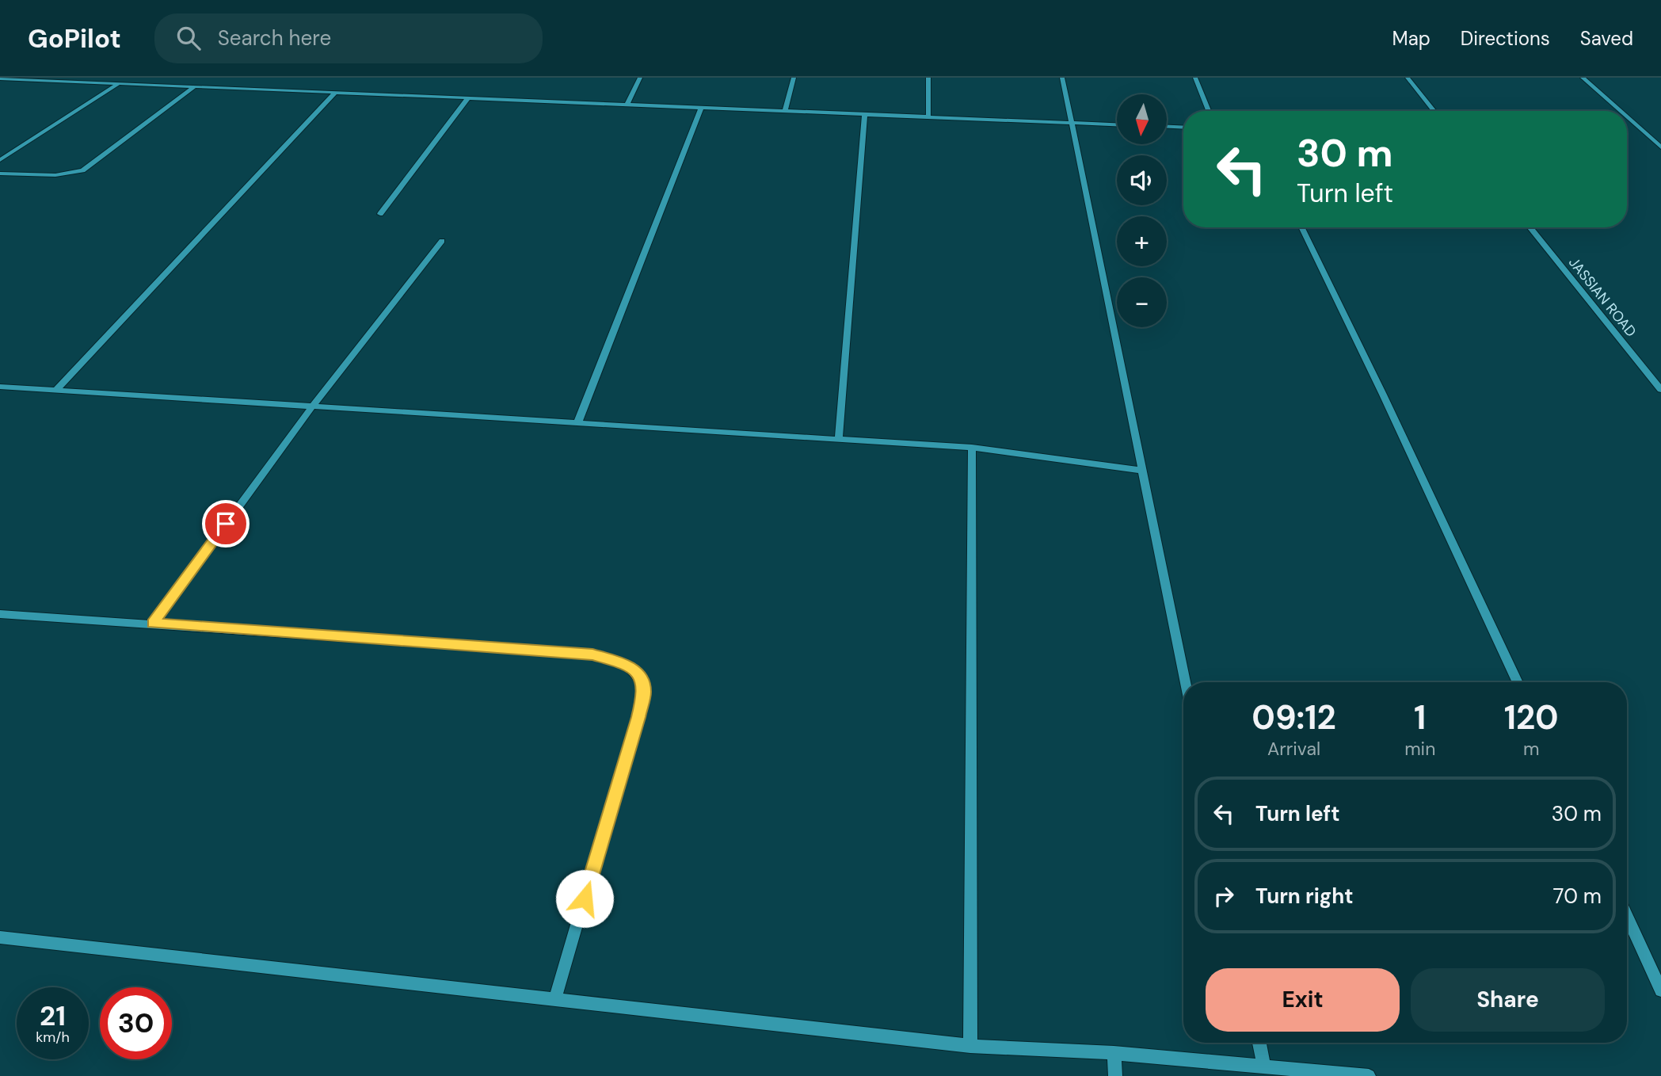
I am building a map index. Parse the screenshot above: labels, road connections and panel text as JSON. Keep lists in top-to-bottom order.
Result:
{
  "streets": {
    "street": ["JASSIAN ROAD"]
  },
  "north": "bottom",
  "page": {
    "header": "GoPilot",
    "search": "Search here",
    "nav": ["Map", "Directions", "Saved"],
    "map_buttons": ["+", "−"],
    "turn": ["30 m", "Turn left"],
    "eta": [
      "09:12",
      "Arrival",
      "1",
      "min",
      "120",
      "m"
    ],
    "list": [
      {
        "name": "Turn left",
        "value": "30 m"
      },
      {
        "name": "Turn right",
        "value": "70 m"
      }
    ],
    "buttons": ["Exit", "Share"],
    "speed": "21 km/h",
    "limit": "30"
  }
}
